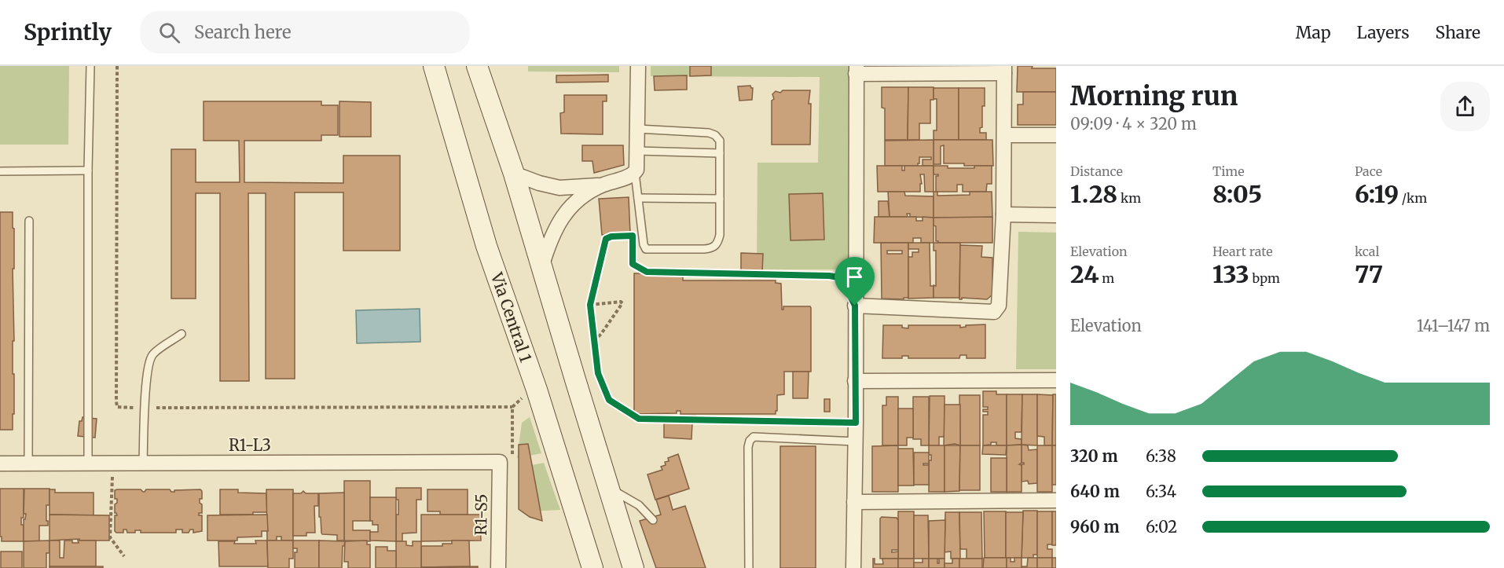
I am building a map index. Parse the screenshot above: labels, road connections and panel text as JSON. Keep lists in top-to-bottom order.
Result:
{
  "streets": {
    "main road": ["Via Central 1"],
    "street": ["R1-L3", "R1-S5"]
  },
  "crossings": [
    ["R1-L3", "R1-S5"]
  ],
  "page": {
    "header": "Sprintly",
    "search": "Search here",
    "nav": ["Map", "Layers", "Share"],
    "heading": ["Morning run", "09:09 · 4 × 320 m"],
    "stats": [
      ["Distance", "1.28 km"],
      ["Time", "8:05"],
      ["Pace", "6:19 /km"],
      ["Elevation", "24 m"],
      ["Heart rate", "133 bpm"],
      ["kcal", "77"]
    ],
    "chart": ["Elevation", "141–147 m"],
    "list": [
      {
        "name": "320 m",
        "note": "6:38"
      },
      {
        "name": "640 m",
        "note": "6:34"
      },
      {
        "name": "960 m",
        "note": "6:02"
      }
    ]
  }
}
